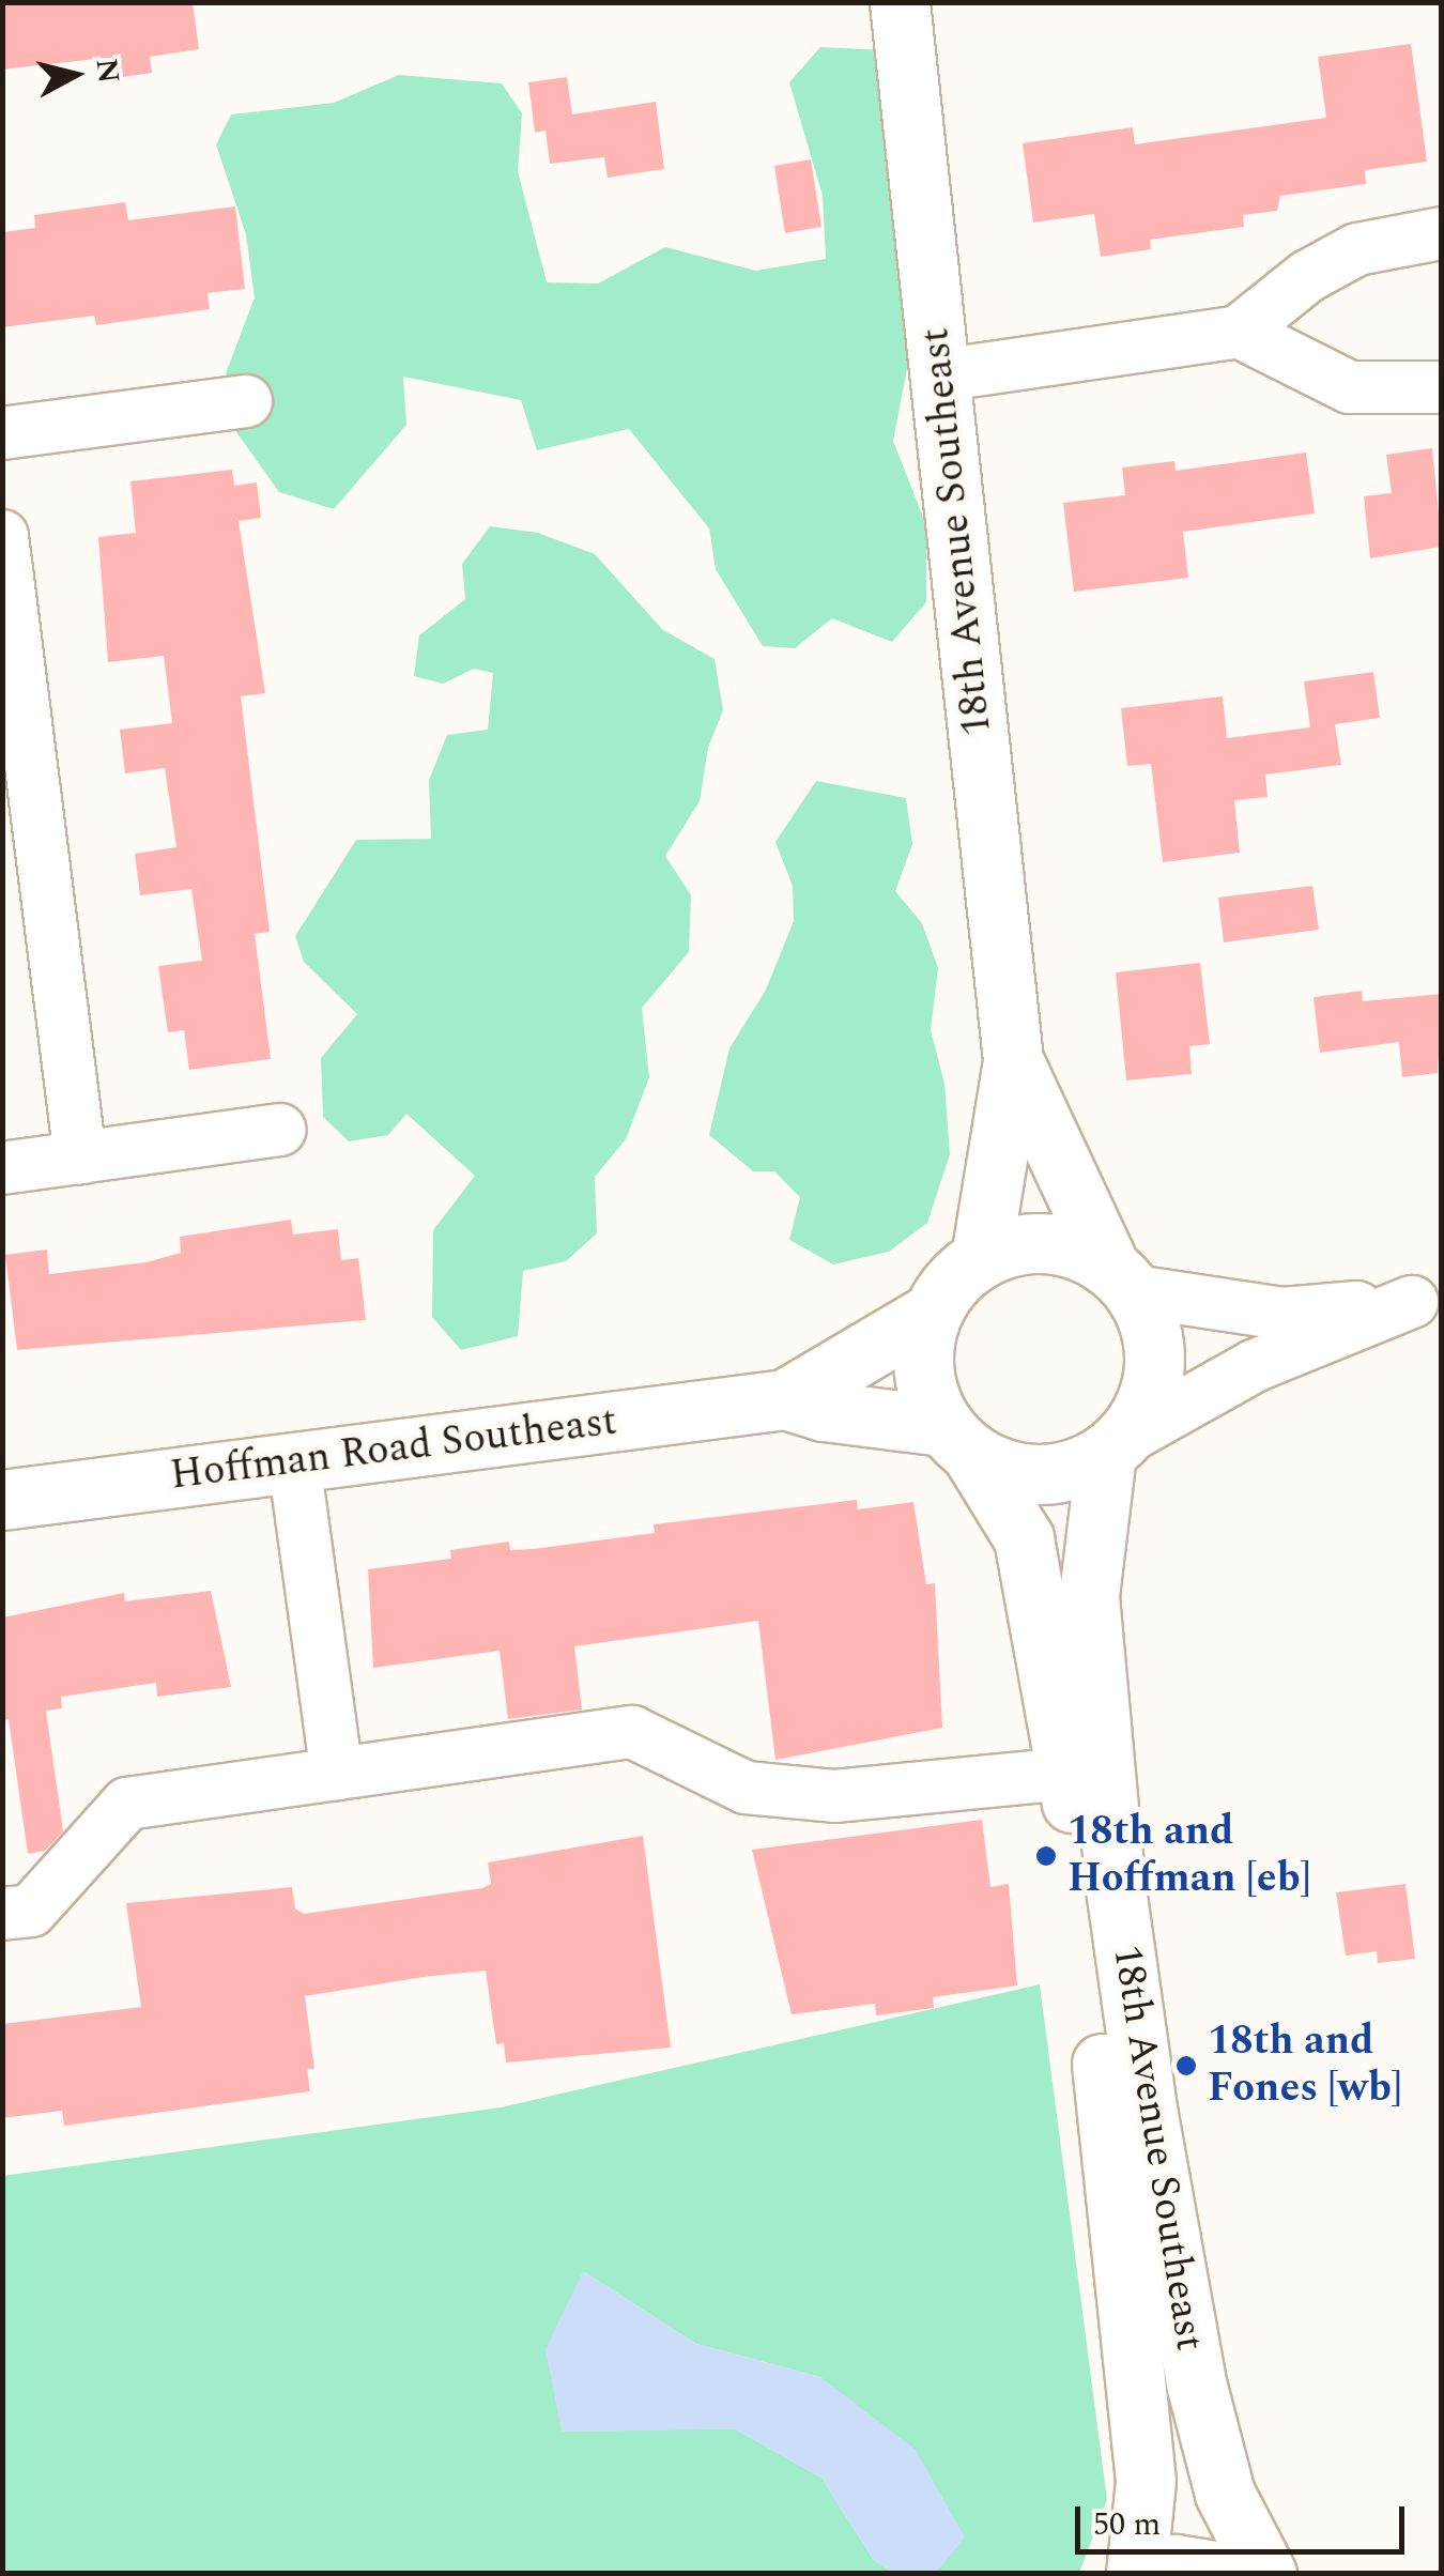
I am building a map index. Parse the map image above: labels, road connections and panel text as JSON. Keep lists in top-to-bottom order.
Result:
{
  "streets": {
    "street": ["18th Avenue Southeast", "Hoffman Road Southeast"]
  },
  "crossings": [
    ["18th Avenue Southeast", "Hoffman Road Southeast"]
  ],
  "places": ["18th and Hoffman [eb]", "18th and Fones [wb]"],
  "scale_bar": "50 m",
  "north": "right"
}
